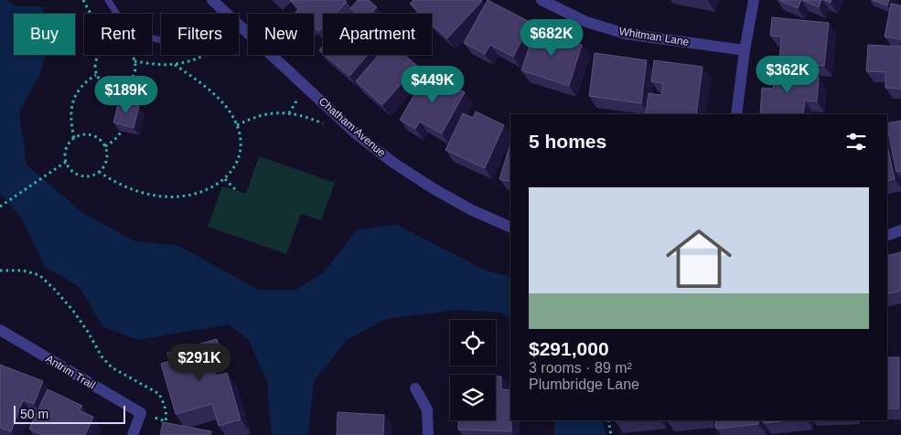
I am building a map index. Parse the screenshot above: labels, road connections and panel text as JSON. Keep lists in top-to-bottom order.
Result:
{
  "streets": {
    "street": ["Whitman Lane", "Chatham Avenue", "Antrim Trail"]
  },
  "scale_bar": "50 m",
  "page": {
    "chip": [
      "Buy",
      "Rent",
      "Filters",
      "New",
      "Apartment"
    ],
    "price": [
      "$682K",
      "$362K",
      "$449K",
      "$189K",
      "$291K"
    ],
    "heading": "5 homes",
    "list": [
      {
        "name": "$291,000",
        "note": "3 rooms · 89 m² · Plumbridge Lane"
      }
    ],
    "scale": "50 m"
  }
}
